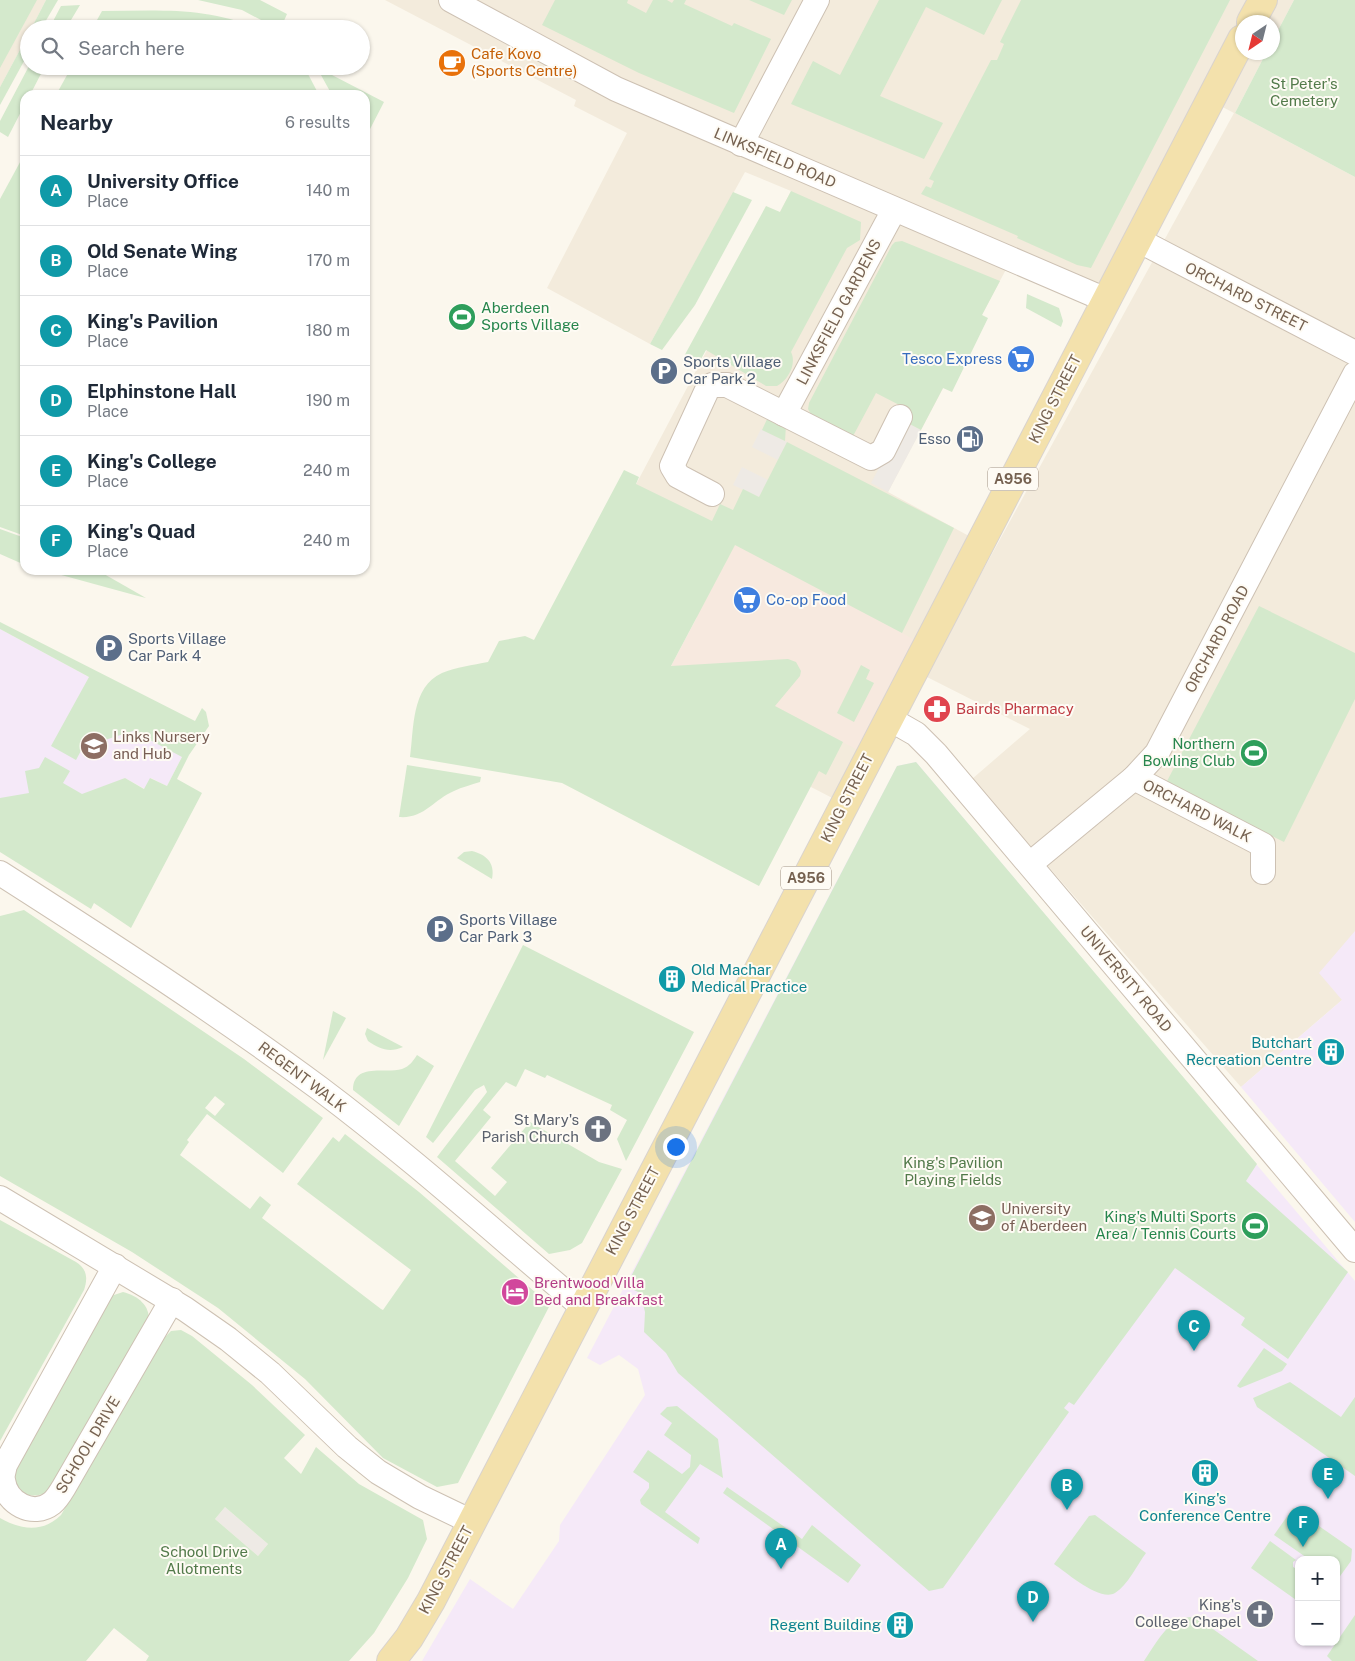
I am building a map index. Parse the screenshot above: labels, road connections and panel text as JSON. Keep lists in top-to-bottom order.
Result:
{
  "streets": {
    "main road": ["KING STREET", "A956"],
    "street": [
      "LINKSFIELD ROAD",
      "ORCHARD STREET",
      "LINKSFIELD GARDENS",
      "ORCHARD ROAD",
      "ORCHARD WALK",
      "UNIVERSITY ROAD",
      "REGENT WALK",
      "SCHOOL DRIVE"
    ]
  },
  "crossings": [
    ["LINKSFIELD ROAD", "LINKSFIELD GARDENS"],
    ["LINKSFIELD ROAD", "KING STREET"],
    ["ORCHARD STREET", "KING STREET"],
    ["KING STREET", "UNIVERSITY ROAD"],
    ["KING STREET", "REGENT WALK"],
    ["ORCHARD ROAD", "ORCHARD WALK"],
    ["ORCHARD ROAD", "UNIVERSITY ROAD"]
  ],
  "parks": ["St Peter's Cemetery", "King's Pavilion Playing Fields", "School Drive Allotments"],
  "places": {
    "cafe": ["Cafe Kovo (Sports Centre)"],
    "sports": ["Aberdeen Sports Village", "Northern Bowling Club", "King's Multi Sports Area / Tennis Courts"],
    "supermarket": ["Tesco Express", "Co-op Food"],
    "parking": ["Sports Village Car Park 2", "Sports Village Car Park 4", "Sports Village Car Park 3"],
    "fuel station": ["Esso"],
    "pharmacy": ["Bairds Pharmacy"],
    "school or university": ["Links Nursery and Hub", "University of Aberdeen"],
    "building": [
      "Old Machar Medical Practice",
      "Butchart Recreation Centre",
      "King's Conference Centre",
      "Regent Building"
    ],
    "church": ["St Mary's Parish Church", "King's College Chapel"],
    "hotel": ["Brentwood Villa Bed and Breakfast"]
  },
  "north": "bottom left",
  "page": {
    "search": "Search here",
    "heading": ["Nearby", "6 results"],
    "list": [
      {
        "mark": "A",
        "name": "University Office",
        "note": "Place",
        "value": "140 m"
      },
      {
        "mark": "B",
        "name": "Old Senate Wing",
        "note": "Place",
        "value": "170 m"
      },
      {
        "mark": "C",
        "name": "King's Pavilion",
        "note": "Place",
        "value": "180 m"
      },
      {
        "mark": "D",
        "name": "Elphinstone Hall",
        "note": "Place",
        "value": "190 m"
      },
      {
        "mark": "E",
        "name": "King's College",
        "note": "Place",
        "value": "240 m"
      },
      {
        "mark": "F",
        "name": "King's Quad",
        "note": "Place",
        "value": "240 m"
      }
    ],
    "pins": [
      "C",
      "E",
      "B",
      "F",
      "A",
      "D"
    ],
    "map_buttons": ["+", "−"]
  }
}
